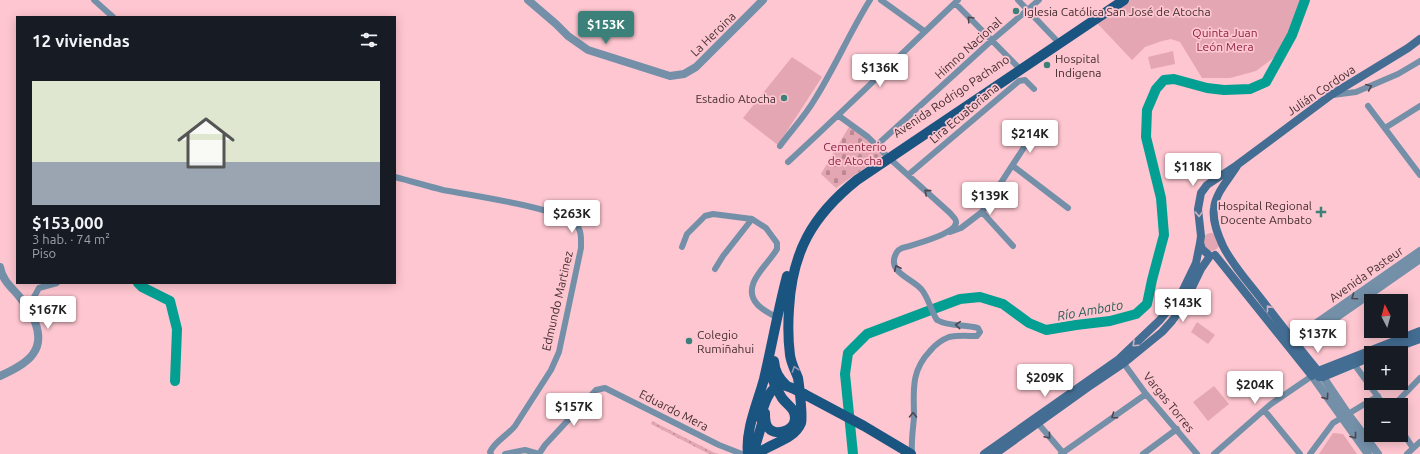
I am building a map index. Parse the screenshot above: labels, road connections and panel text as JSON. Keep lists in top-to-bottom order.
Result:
{
  "streets": {
    "main road": ["Julián Cordova", "Avenida Rodrigo Pachano"],
    "street": [
      "La Heroina",
      "Himno Nacional",
      "Lira Ecuatoriana",
      "Avenida Pasteur",
      "Edmundo Martinez",
      "Vargas Torres",
      "Eduardo Mera"
    ]
  },
  "water": ["Río Ambato"],
  "parks": ["Quinta Juan León Mera", "Cementerio de Atocha"],
  "places": {
    "other": [
      "Iglesia Católica San José de Atocha",
      "Hospital Indigena",
      "Estadio Atocha",
      "Colegio Rumiñahui"
    ],
    "health": ["Hospital Regional Docente Ambato"]
  },
  "north": "top",
  "page": {
    "price": [
      "$153K",
      "$136K",
      "$214K",
      "$118K",
      "$139K",
      "$263K",
      "$143K",
      "$167K",
      "$137K",
      "$209K",
      "$204K",
      "$157K"
    ],
    "heading": "12 viviendas",
    "list": [
      {
        "name": "$153,000",
        "note": "3 hab. · 74 m² · Piso"
      }
    ],
    "map_buttons": ["+", "−"]
  }
}
